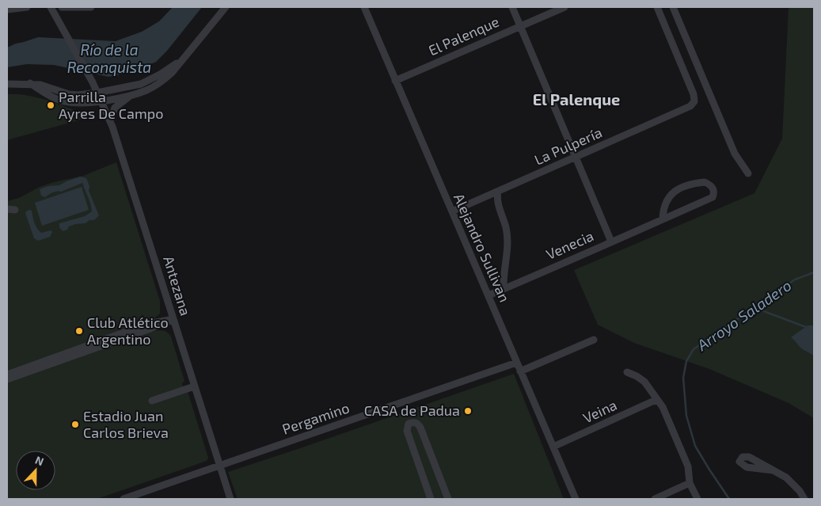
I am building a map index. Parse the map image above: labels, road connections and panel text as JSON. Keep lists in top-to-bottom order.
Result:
{
  "streets": {
    "street": [
      "El Palenque",
      "La Pulpería",
      "Venecia",
      "Alejandro Sullivan",
      "Antezana",
      "Veina",
      "Pergamino"
    ]
  },
  "crossings": [
    ["El Palenque", "Alejandro Sullivan"],
    ["La Pulpería", "Alejandro Sullivan"],
    ["Venecia", "Alejandro Sullivan"],
    ["Alejandro Sullivan", "Veina"],
    ["Alejandro Sullivan", "Pergamino"],
    ["Antezana", "Pergamino"]
  ],
  "districts": ["El Palenque"],
  "water": ["Río de la Reconquista", "Arroyo Saladero"],
  "places": [
    "Parrilla Ayres De Campo",
    "Club Atlético Argentino",
    "CASA de Padua",
    "Estadio Juan Carlos Brieva"
  ],
  "north": "top"
}
